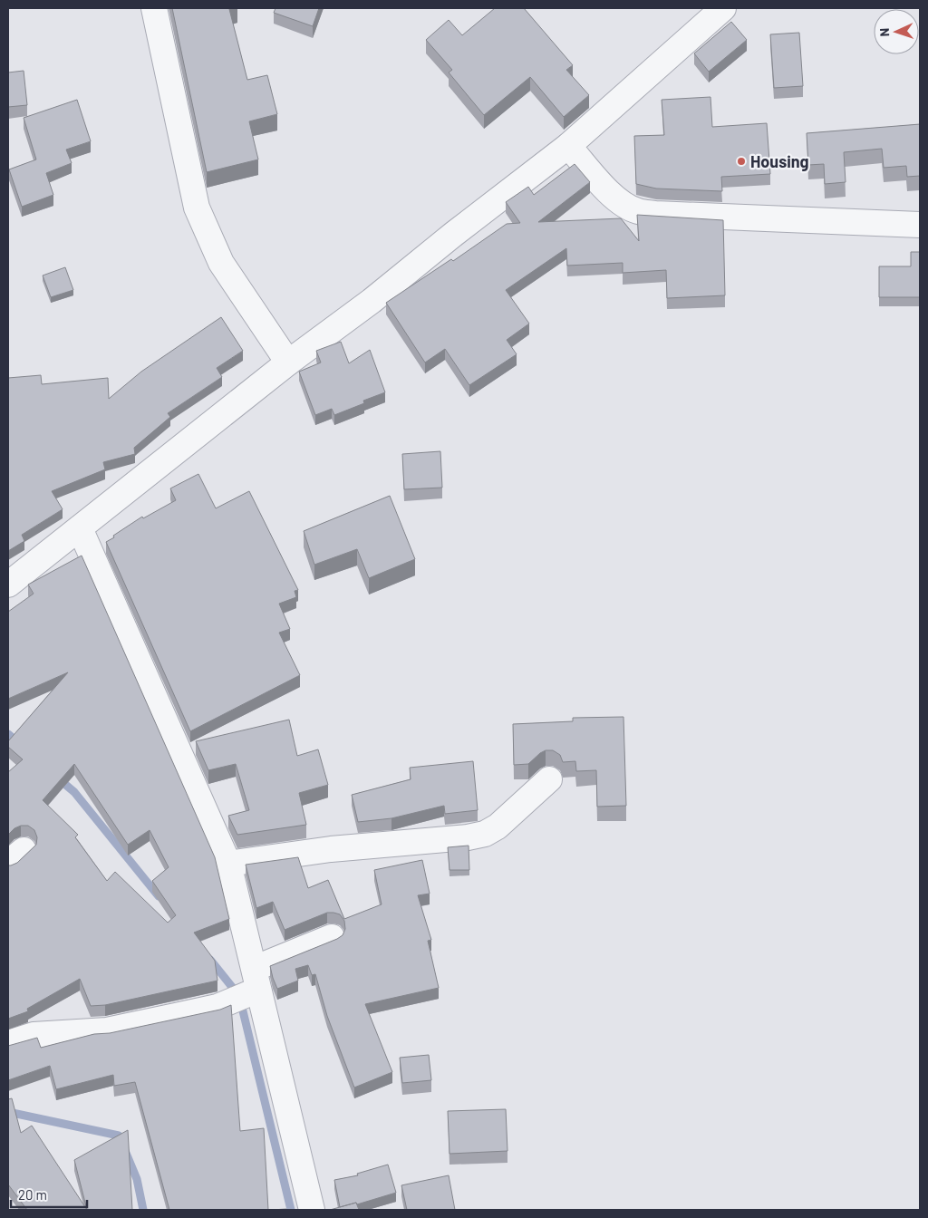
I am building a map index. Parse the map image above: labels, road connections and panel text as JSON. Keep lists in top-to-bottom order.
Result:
{
  "places": ["Housing"],
  "scale_bar": "20 m",
  "north": "left"
}
